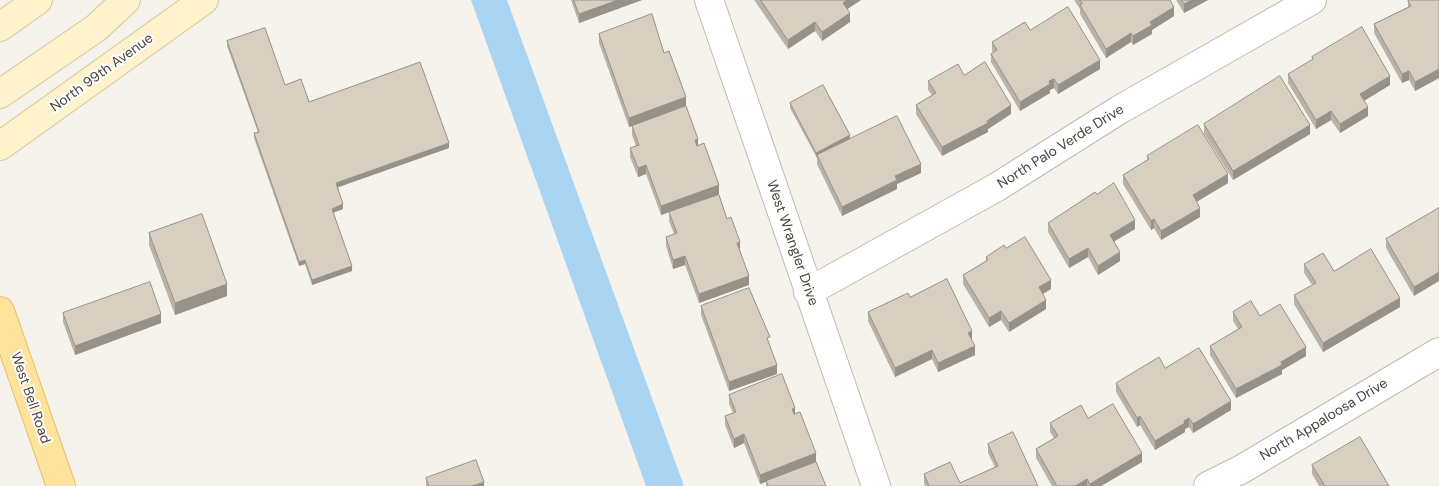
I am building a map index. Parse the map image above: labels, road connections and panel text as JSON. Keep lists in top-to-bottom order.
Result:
{
  "streets": {
    "main road": ["North 99th Avenue", "West Bell Road"],
    "street": ["North Palo Verde Drive", "West Wrangler Drive", "North Appaloosa Drive"]
  },
  "crossings": [
    ["North Palo Verde Drive", "West Wrangler Drive"]
  ]
}
